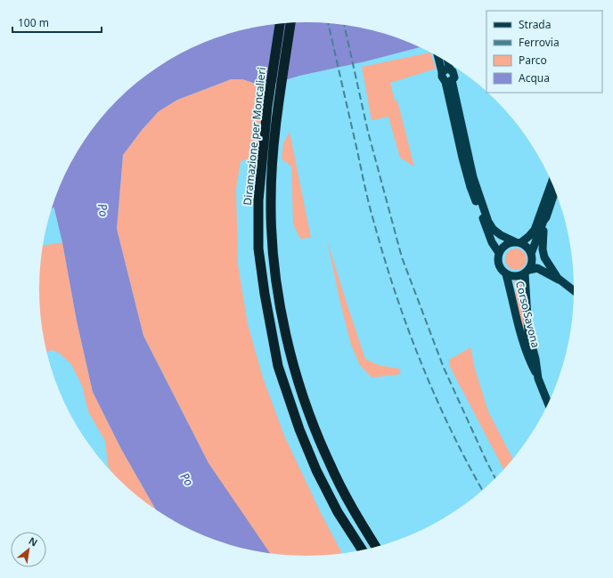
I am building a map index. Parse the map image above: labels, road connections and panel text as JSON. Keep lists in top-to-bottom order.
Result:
{
  "streets": {
    "highway": ["Diramazione per Moncalieri"],
    "main road": ["Corso Savona"]
  },
  "water": ["Po"],
  "legend": [
    "Strada",
    "Ferrovia",
    "Parco",
    "Acqua"
  ],
  "scale_bar": "100 m",
  "north": "top right"
}
